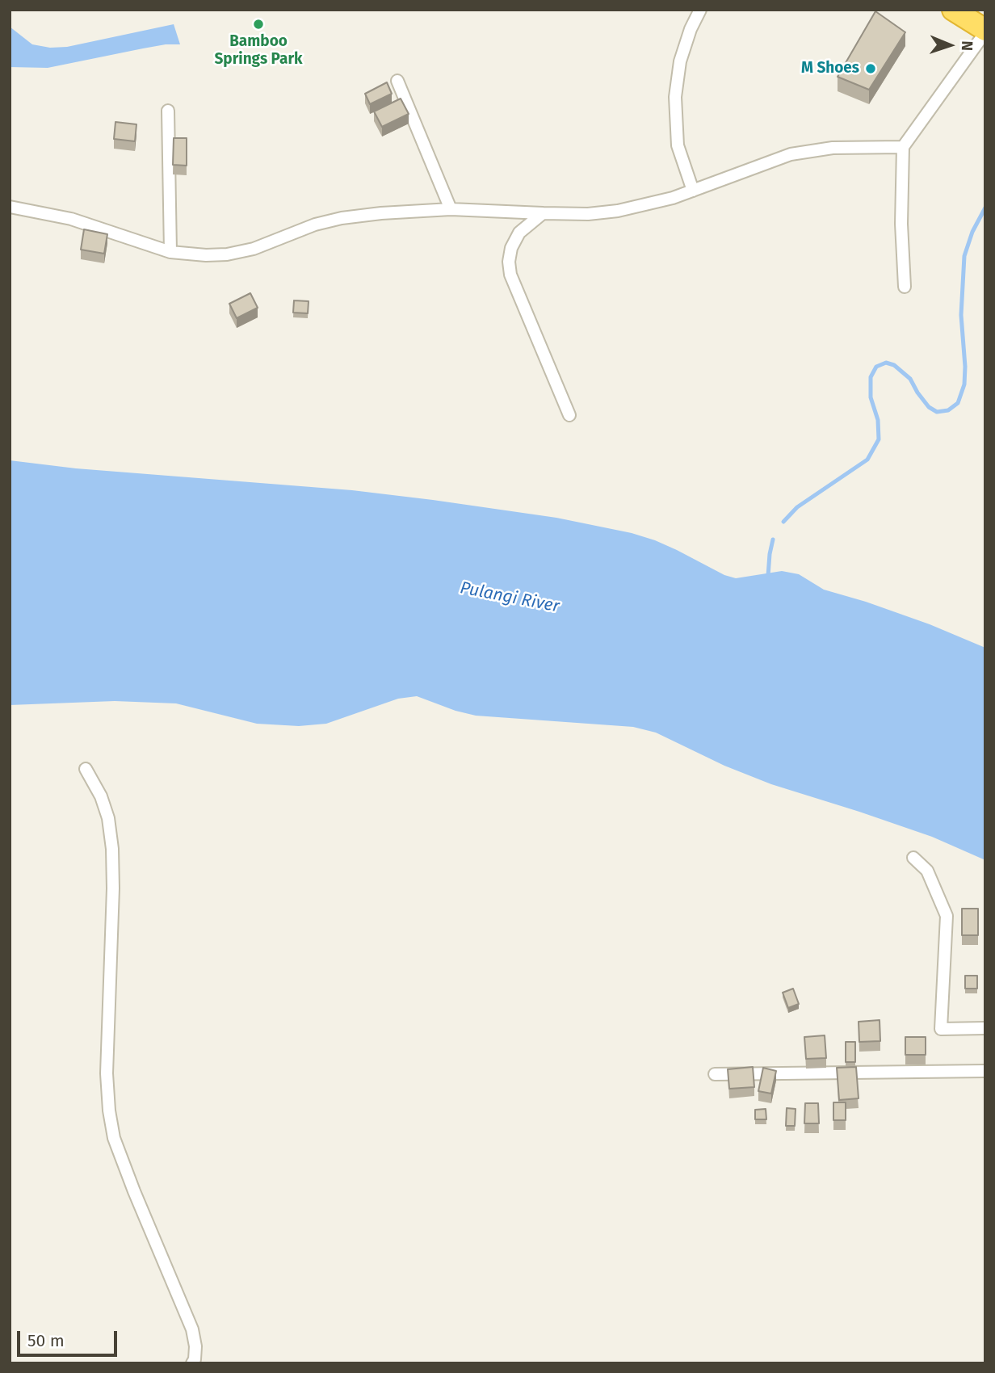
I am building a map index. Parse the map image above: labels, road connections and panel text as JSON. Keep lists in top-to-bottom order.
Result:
{
  "water": ["Pulangi River"],
  "places": ["Bamboo Springs Park", "M Shoes"],
  "scale_bar": "50 m",
  "north": "right"
}
